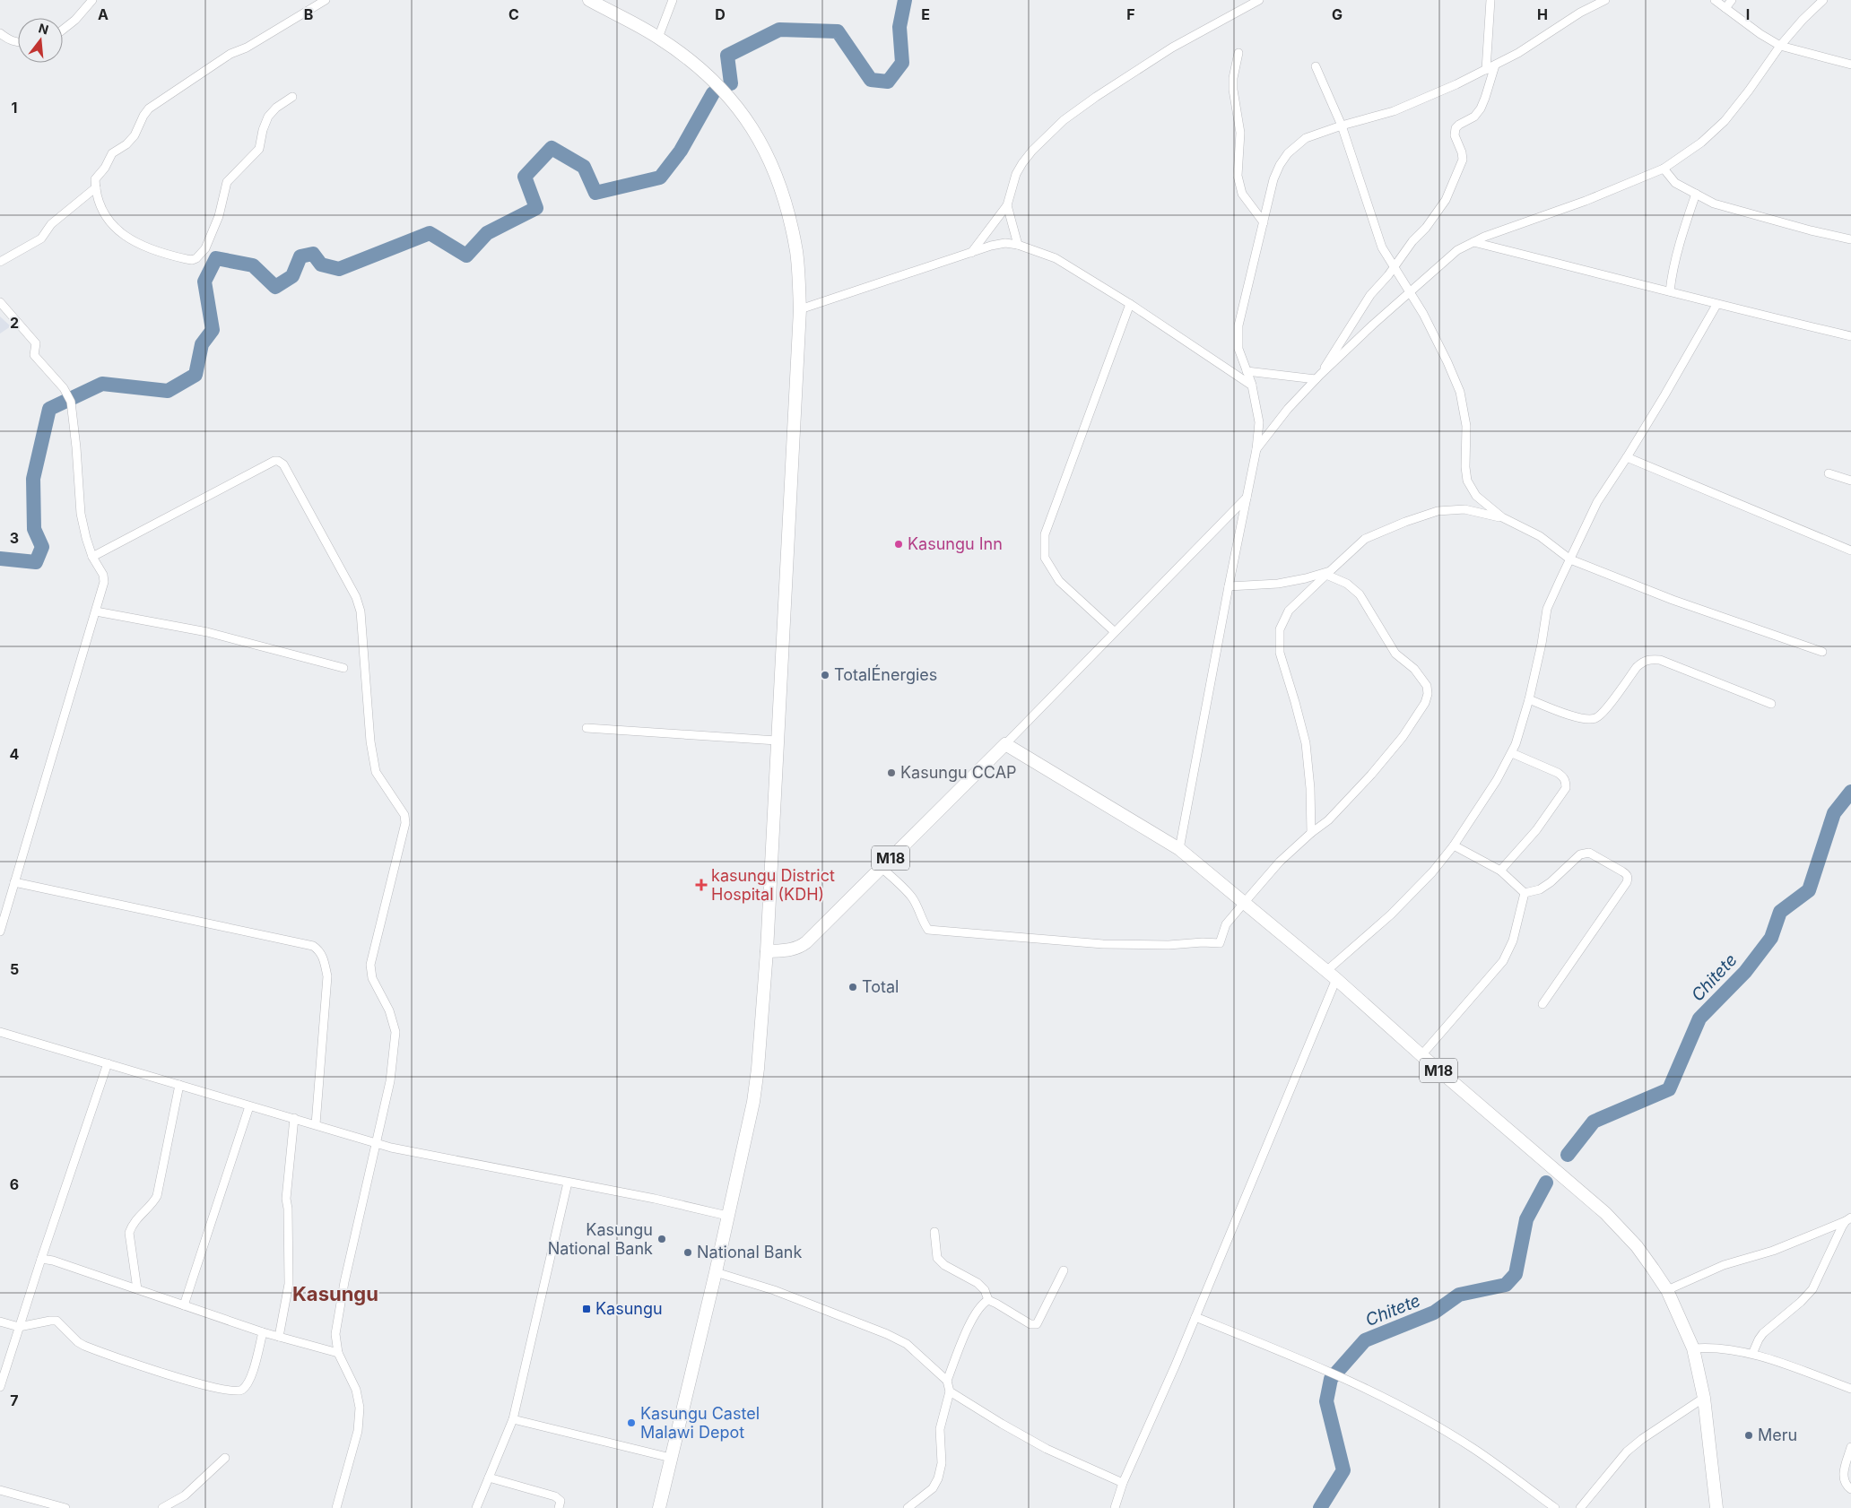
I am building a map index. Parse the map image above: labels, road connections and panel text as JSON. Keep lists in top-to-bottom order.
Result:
{
  "streets": {
    "main road": ["M18"]
  },
  "districts": ["Kasungu"],
  "water": ["Chitete"],
  "places": {
    "other": [
      "Kasungu Inn",
      "TotalÉnergies",
      "Kasungu CCAP",
      "Total",
      "Kasungu National Bank",
      "National Bank",
      "Kasungu Castel Malawi Depot",
      "Meru"
    ],
    "health": ["kasungu District Hospital (KDH)"],
    "transit": ["Kasungu"]
  },
  "north": "top",
  "grid": {
    "columns": [
      "A",
      "B",
      "C",
      "D",
      "E",
      "F",
      "G",
      "H",
      "I"
    ],
    "rows": [
      "1",
      "2",
      "3",
      "4",
      "5",
      "6",
      "7"
    ]
  }
}
